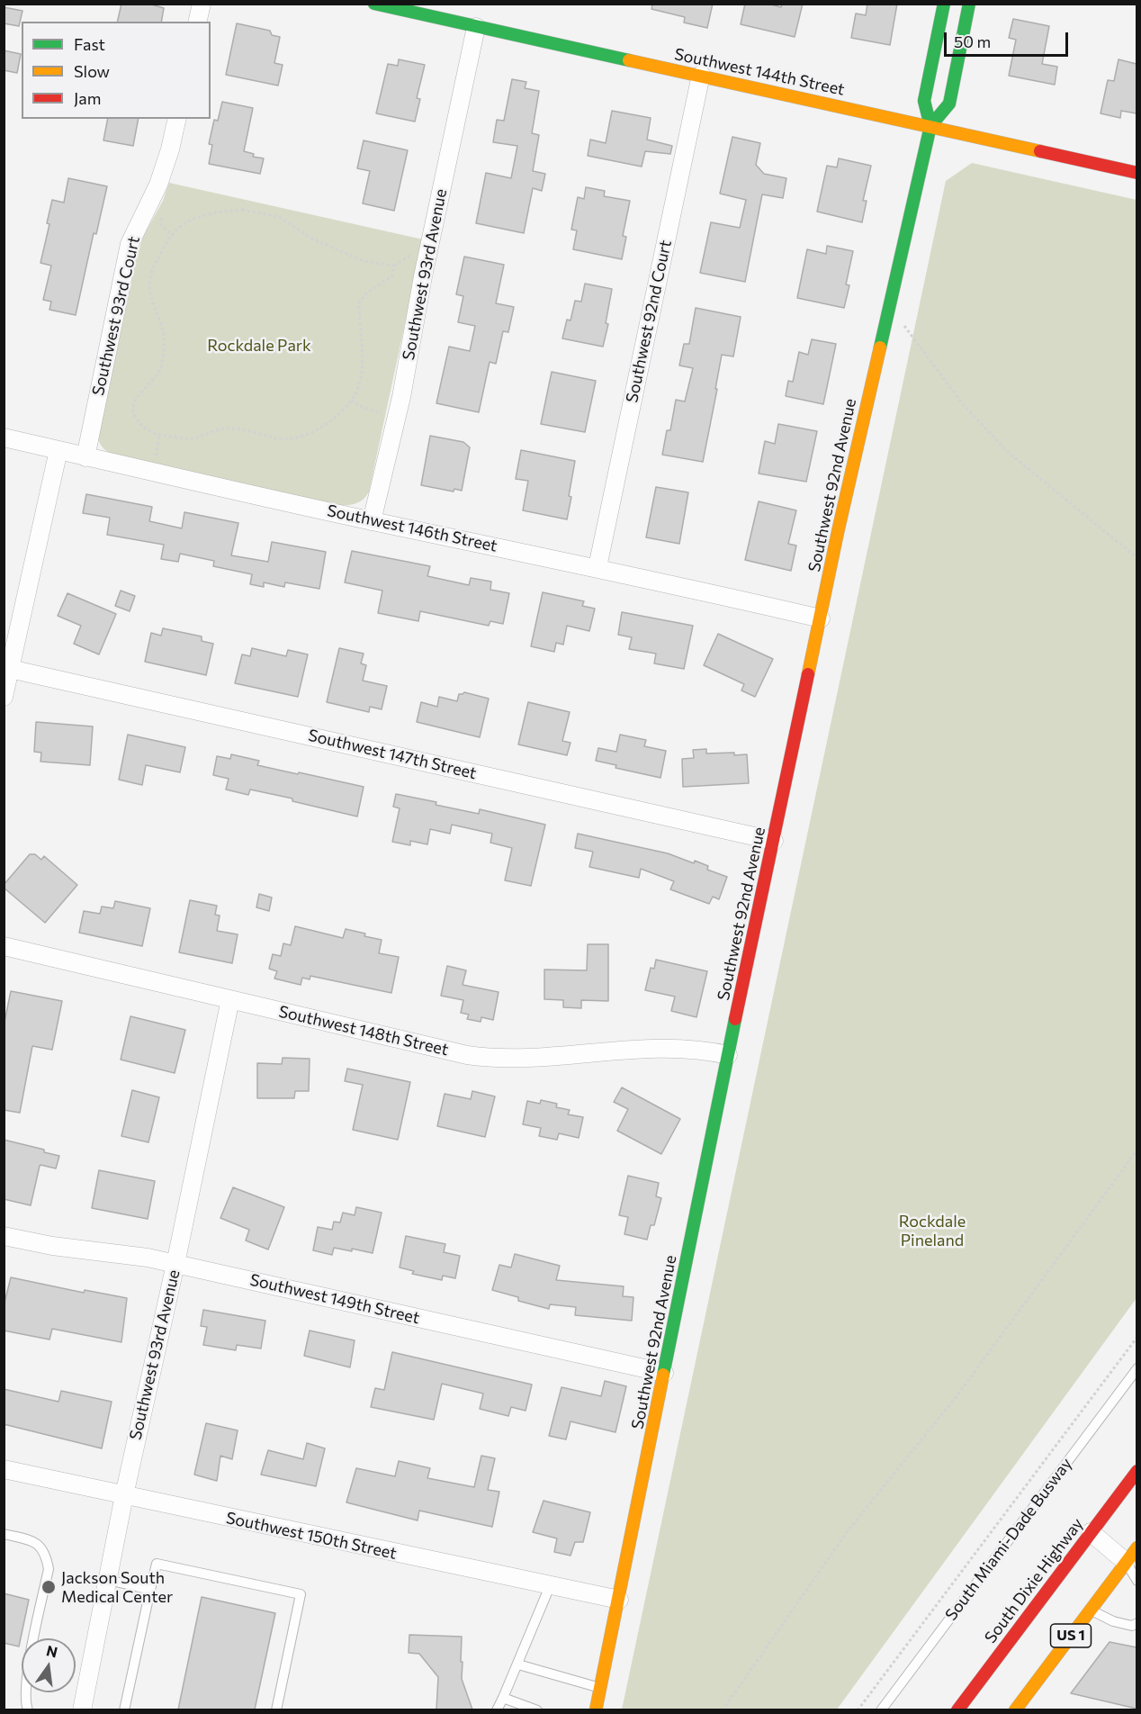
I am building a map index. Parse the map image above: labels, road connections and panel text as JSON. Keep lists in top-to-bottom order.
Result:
{
  "streets": {
    "main road": [
      "Southwest 144th Street",
      "Southwest 92nd Avenue",
      "South Dixie Highway",
      "US 1"
    ],
    "street": [
      "Southwest 93rd Avenue",
      "Southwest 93rd Court",
      "Southwest 92nd Court",
      "Southwest 146th Street",
      "Southwest 147th Street",
      "Southwest 148th Street",
      "Southwest 149th Street",
      "Southwest 150th Street"
    ],
    "lane": ["South Miami-Dade Busway"]
  },
  "crossings": [
    ["Southwest 144th Street", "Southwest 93rd Avenue"],
    ["Southwest 144th Street", "Southwest 92nd Court"],
    ["Southwest 144th Street", "Southwest 92nd Avenue"],
    ["Southwest 93rd Avenue", "Southwest 146th Street"],
    ["Southwest 93rd Avenue", "Southwest 148th Street"],
    ["Southwest 93rd Avenue", "Southwest 149th Street"],
    ["Southwest 93rd Avenue", "Southwest 150th Street"],
    ["Southwest 93rd Court", "Southwest 146th Street"],
    ["Southwest 92nd Court", "Southwest 146th Street"],
    ["Southwest 92nd Avenue", "Southwest 146th Street"],
    ["Southwest 92nd Avenue", "Southwest 147th Street"],
    ["Southwest 92nd Avenue", "Southwest 148th Street"],
    ["Southwest 92nd Avenue", "Southwest 149th Street"],
    ["Southwest 92nd Avenue", "Southwest 150th Street"]
  ],
  "parks": ["Rockdale Park", "Rockdale Pineland"],
  "places": ["Jackson South Medical Center"],
  "legend": ["Fast", "Slow", "Jam"],
  "scale_bar": "50 m",
  "north": "top"
}
